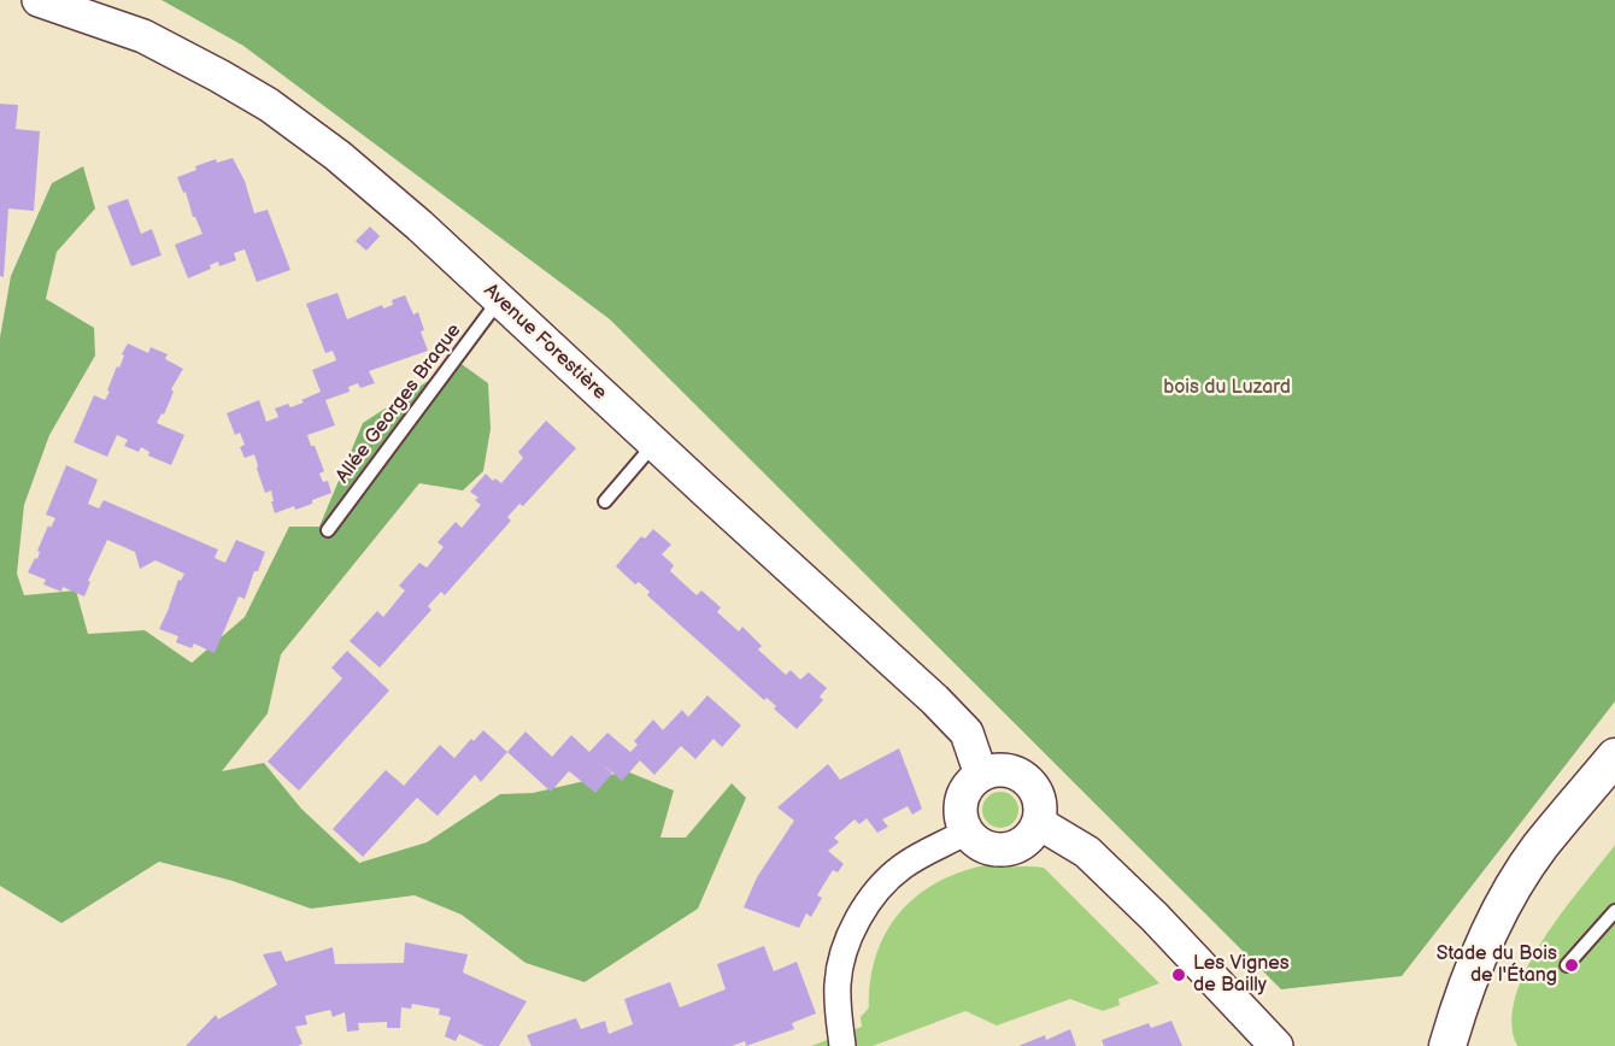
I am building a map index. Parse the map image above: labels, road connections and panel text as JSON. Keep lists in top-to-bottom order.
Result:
{
  "streets": {
    "street": ["Avenue Forestière"],
    "lane": ["Allée Georges Braque"]
  },
  "crossings": [
    ["Avenue Forestière", "Allée Georges Braque"]
  ],
  "parks": ["bois du Luzard"],
  "places": ["Stade du Bois de l'Étang", "Les Vignes de Bailly"]
}
